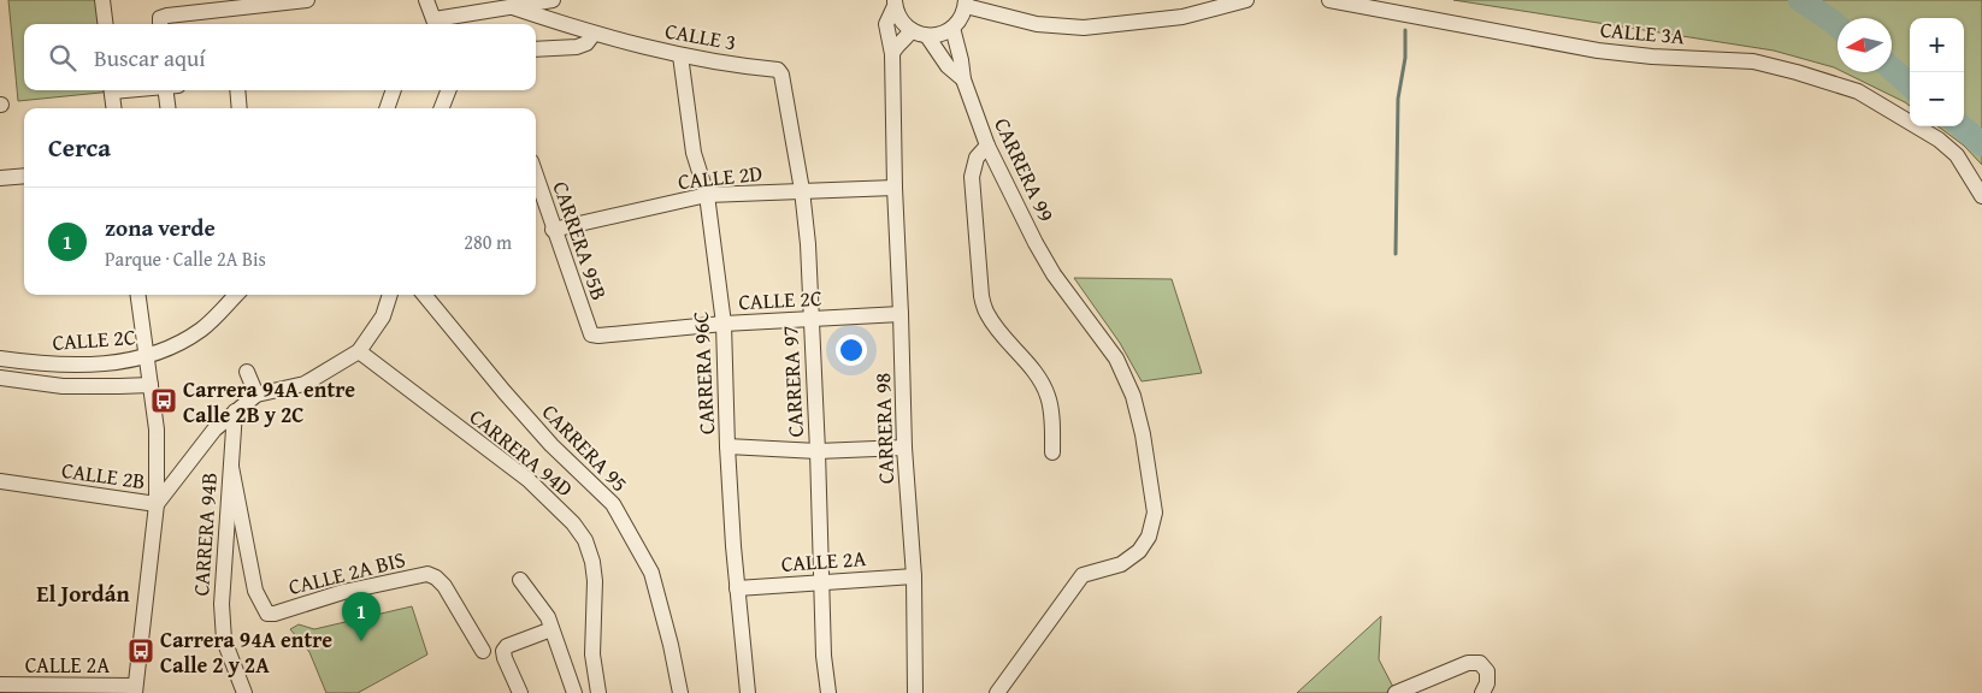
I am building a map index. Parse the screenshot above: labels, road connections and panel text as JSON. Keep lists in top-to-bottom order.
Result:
{
  "streets": {
    "street": [
      "CALLE 3A",
      "CALLE 3",
      "CARRERA 99",
      "CALLE 2D",
      "CARRERA 95B",
      "CALLE 2C",
      "CARRERA 96C",
      "CARRERA 97",
      "CARRERA 98",
      "CARRERA 95",
      "CARRERA 94D",
      "CALLE 2B",
      "CARRERA 94B",
      "CALLE 2A",
      "CALLE 2A BIS"
    ]
  },
  "crossings": [
    ["CALLE 3", "CARRERA 96C"],
    ["CALLE 3", "CARRERA 97"],
    ["CALLE 2D", "CARRERA 95B"],
    ["CALLE 2D", "CARRERA 96C"],
    ["CALLE 2D", "CARRERA 97"],
    ["CALLE 2D", "CARRERA 98"],
    ["CARRERA 95B", "CALLE 2C"],
    ["CALLE 2C", "CARRERA 96C"],
    ["CALLE 2C", "CARRERA 97"],
    ["CALLE 2C", "CARRERA 98"],
    ["CARRERA 96C", "CALLE 2A"],
    ["CARRERA 97", "CALLE 2A"],
    ["CARRERA 98", "CALLE 2A"],
    ["CARRERA 94D", "CALLE 2B"],
    ["CALLE 2B", "CARRERA 94B"],
    ["CARRERA 94B", "CALLE 2A BIS"]
  ],
  "districts": ["El Jordán"],
  "places": {
    "bus stop": ["Carrera 94A entre Calle 2B y 2C", "Carrera 94A entre Calle 2 y 2A"]
  },
  "north": "left",
  "page": {
    "map_buttons": ["+", "−"],
    "search": "Buscar aquí",
    "heading": "Cerca",
    "list": [
      {
        "mark": "1",
        "name": "zona verde",
        "note": "Parque · Calle 2A Bis",
        "value": "280 m"
      }
    ],
    "pins": "1"
  }
}
